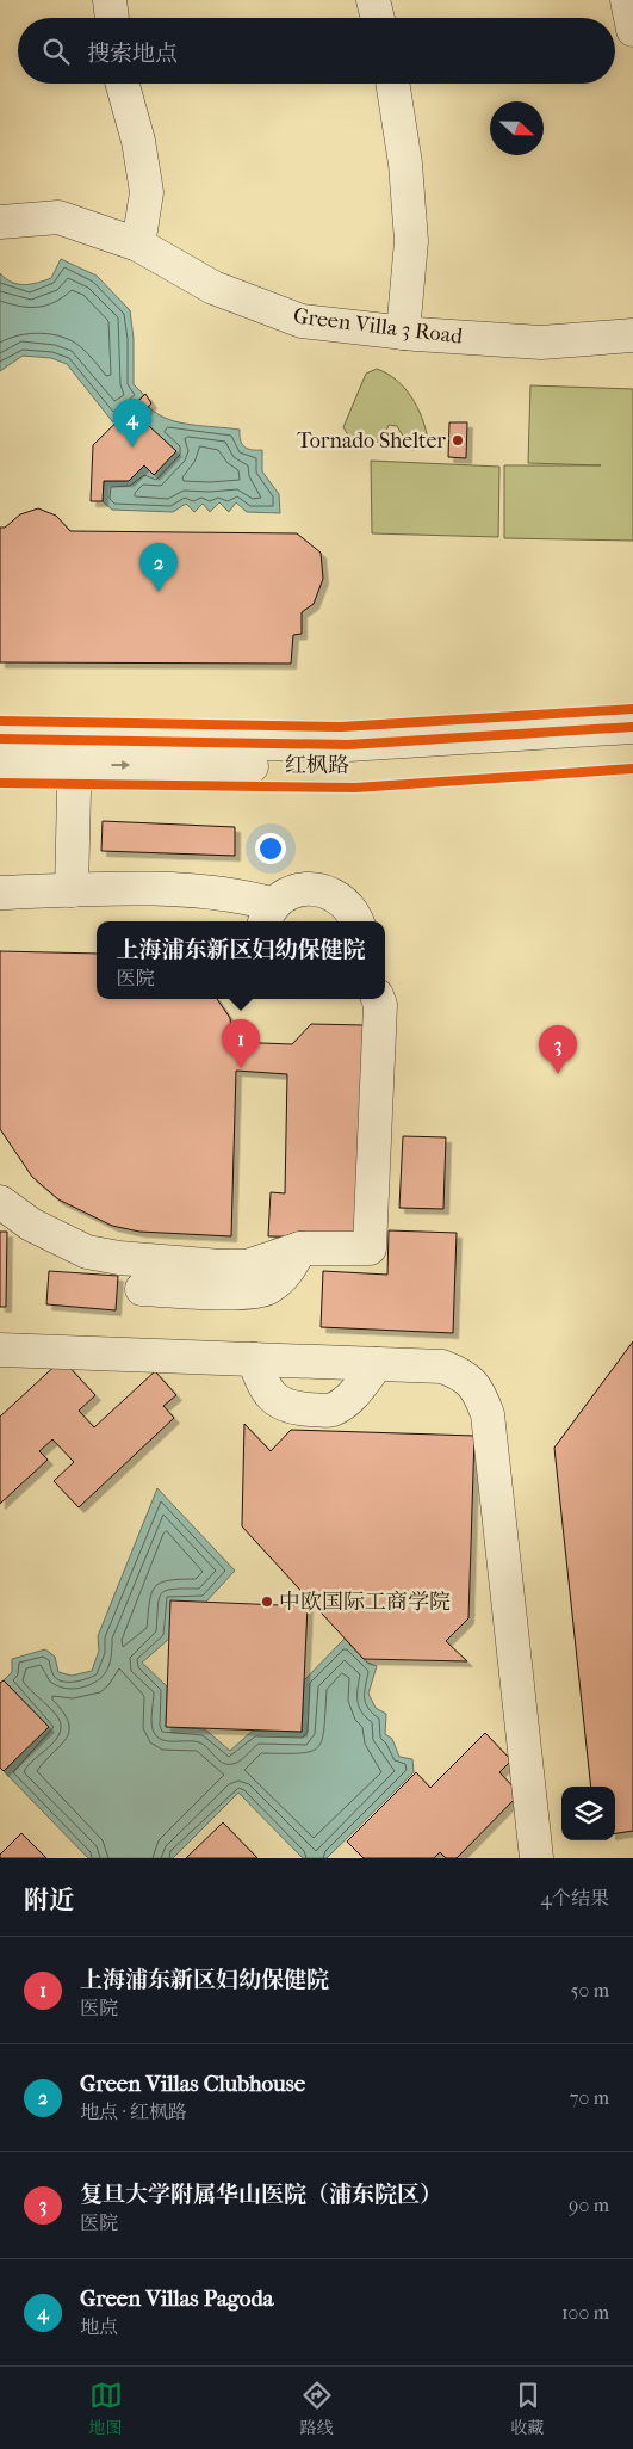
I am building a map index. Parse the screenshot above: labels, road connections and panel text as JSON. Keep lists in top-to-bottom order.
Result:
{
  "streets": {
    "street": ["Green Villa 3 Road", "红枫路"]
  },
  "places": ["Tornado Shelter", "中欧国际工商学院"],
  "north": "right",
  "page": {
    "search": "搜索地点",
    "pins": [
      "4",
      "2",
      "1",
      "3"
    ],
    "popup": ["上海浦东新区妇幼保健院", "医院"],
    "heading": ["附近", "4个结果"],
    "list": [
      {
        "mark": "1",
        "name": "上海浦东新区妇幼保健院",
        "note": "医院",
        "value": "50 m"
      },
      {
        "mark": "2",
        "name": "Green Villas Clubhouse",
        "note": "地点 · 红枫路",
        "value": "70 m"
      },
      {
        "mark": "3",
        "name": "复旦大学附属华山医院（浦东院区）",
        "note": "医院",
        "value": "90 m"
      },
      {
        "mark": "4",
        "name": "Green Villas Pagoda",
        "note": "地点",
        "value": "100 m"
      }
    ],
    "nav": ["地图", "路线", "收藏"]
  }
}
